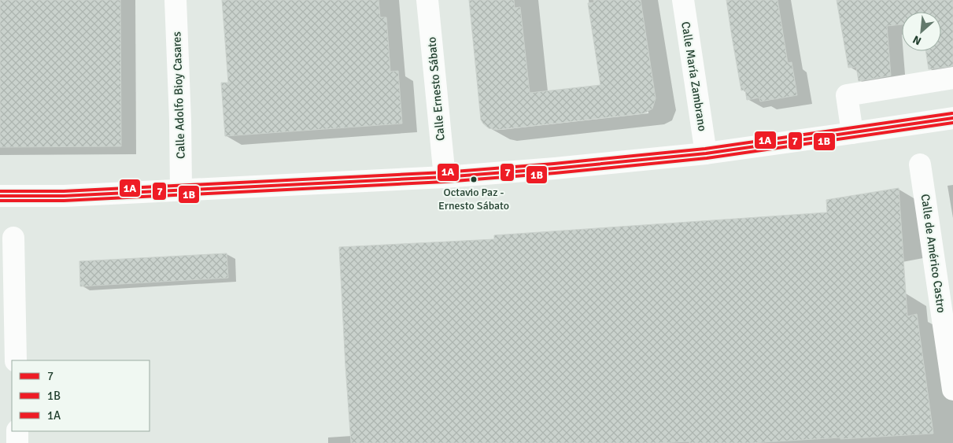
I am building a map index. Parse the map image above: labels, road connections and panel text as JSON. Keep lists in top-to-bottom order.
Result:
{
  "streets": {
    "street": [
      "Calle María Zambrano",
      "Calle Ernesto Sábato",
      "Calle Adolfo Bioy Casares",
      "Calle de Américo Castro"
    ]
  },
  "places": ["Octavio Paz - Ernesto Sábato"],
  "lines": ["transit line 1A", "transit line 7", "transit line 1B"],
  "legend": ["7", "1B", "1A"],
  "north": "bottom left"
}
